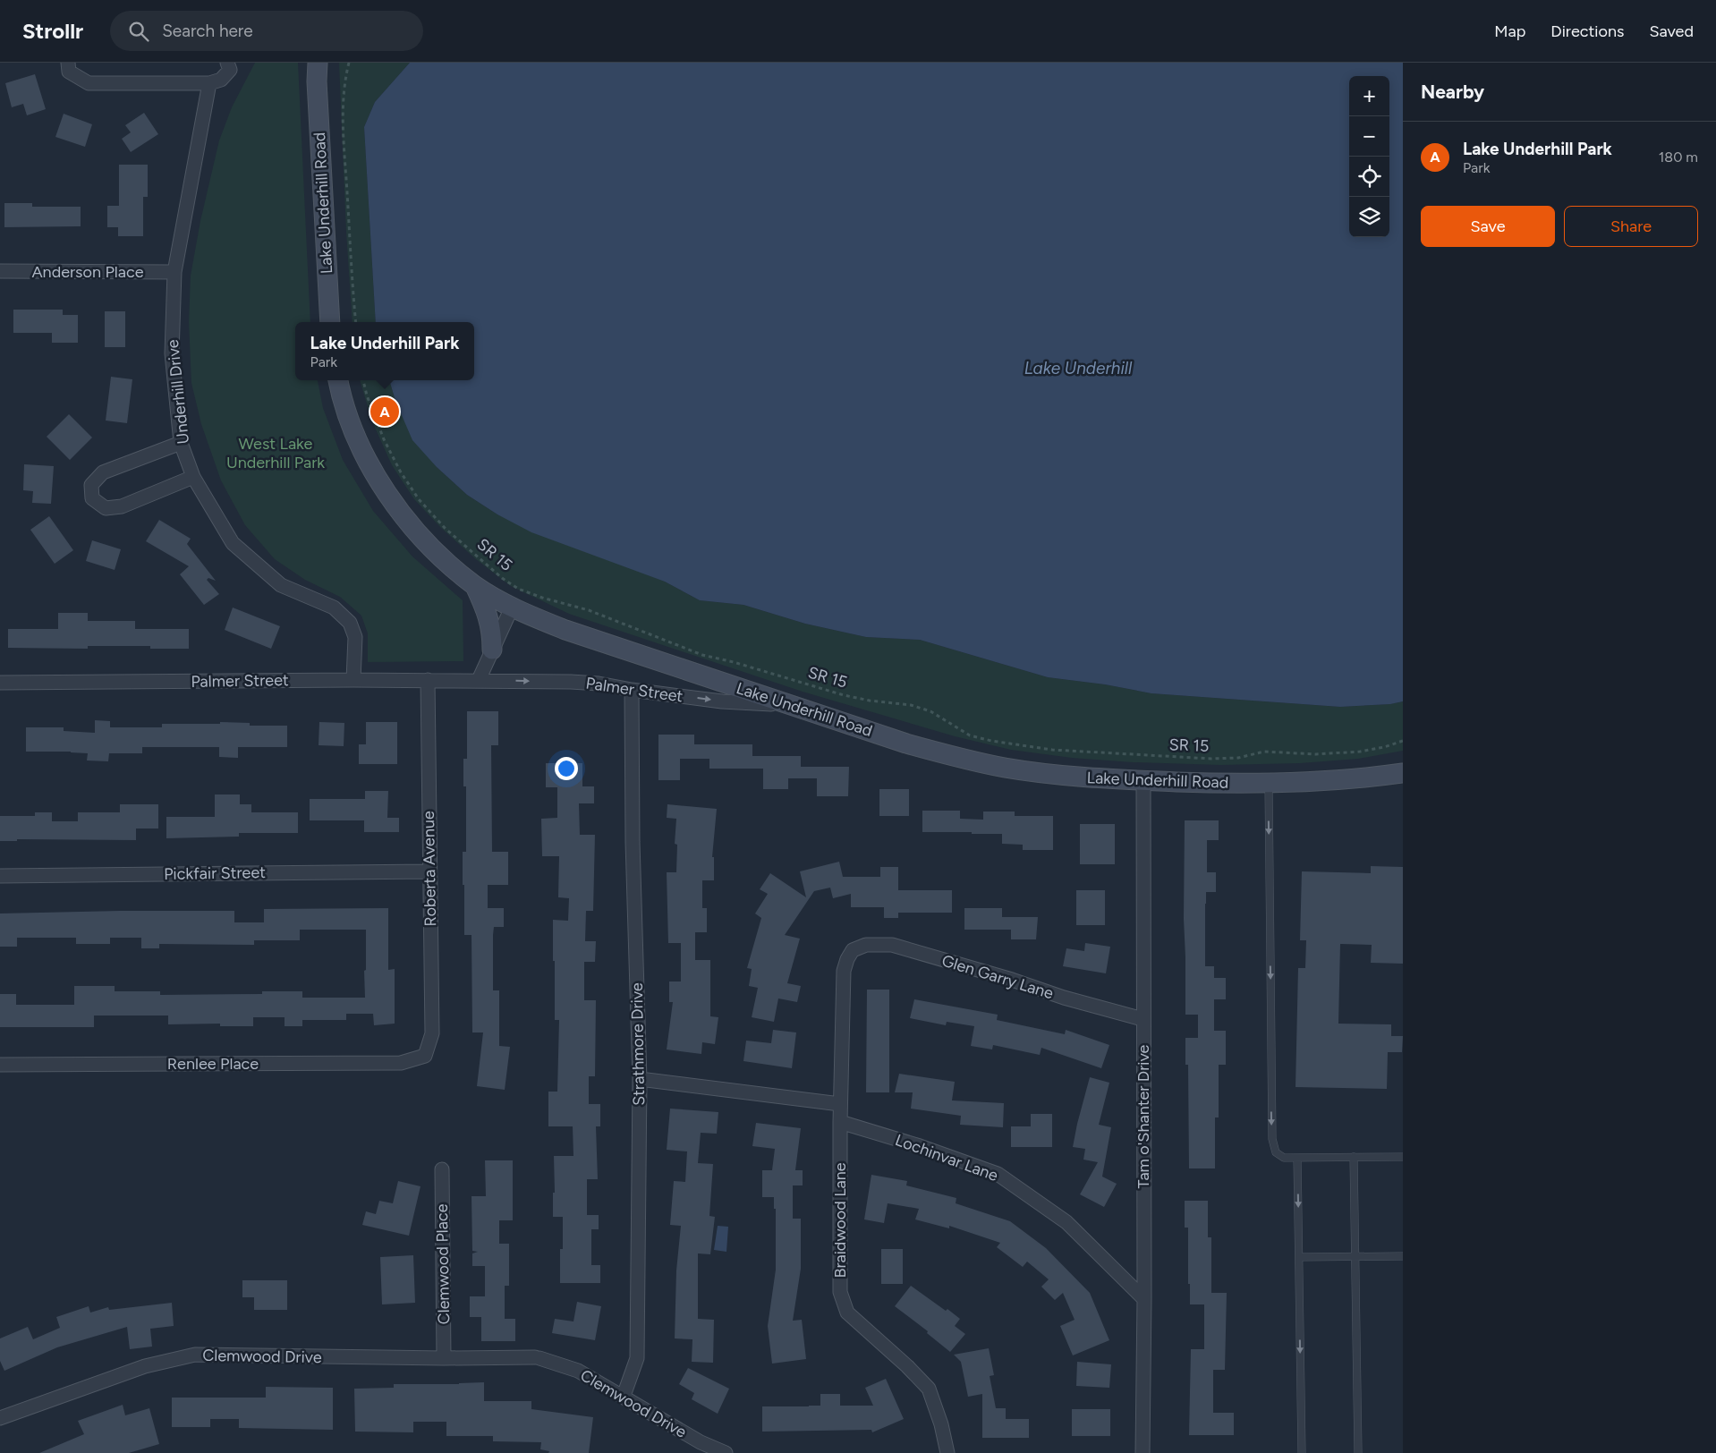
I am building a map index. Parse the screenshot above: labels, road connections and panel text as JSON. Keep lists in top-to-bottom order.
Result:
{
  "streets": {
    "main road": ["Lake Underhill Road"],
    "street": [
      "Anderson Place",
      "Underhill Drive",
      "Palmer Street",
      "Roberta Avenue",
      "Pickfair Street",
      "Glen Garry Lane",
      "Strathmore Drive",
      "Renlee Place",
      "Tam o'Shanter Drive",
      "Lochinvar Lane",
      "Braidwood Lane",
      "Clemwood Place",
      "Clemwood Drive"
    ],
    "path": ["SR 15"]
  },
  "crossings": [
    ["Lake Underhill Road", "Palmer Street"],
    ["Lake Underhill Road", "Tam o'Shanter Drive"],
    ["Anderson Place", "Underhill Drive"],
    ["Underhill Drive", "Palmer Street"],
    ["Palmer Street", "Roberta Avenue"],
    ["Palmer Street", "Strathmore Drive"],
    ["Roberta Avenue", "Pickfair Street"],
    ["Roberta Avenue", "Renlee Place"],
    ["Glen Garry Lane", "Tam o'Shanter Drive"],
    ["Glen Garry Lane", "Braidwood Lane"],
    ["Strathmore Drive", "Clemwood Drive"],
    ["Tam o'Shanter Drive", "Lochinvar Lane"],
    ["Lochinvar Lane", "Braidwood Lane"],
    ["Clemwood Place", "Clemwood Drive"]
  ],
  "one_way": ["Palmer Street"],
  "water": ["Lake Underhill"],
  "parks": ["West Lake Underhill Park"],
  "page": {
    "header": "Strollr",
    "search": "Search here",
    "nav": ["Map", "Directions", "Saved"],
    "heading": "Nearby",
    "map_buttons": ["+", "−"],
    "list": [
      {
        "mark": "A",
        "name": "Lake Underhill Park",
        "note": "Park",
        "value": "180 m"
      }
    ],
    "buttons": ["Save", "Share"],
    "popup": ["Lake Underhill Park", "Park"],
    "pins": "A"
  }
}
